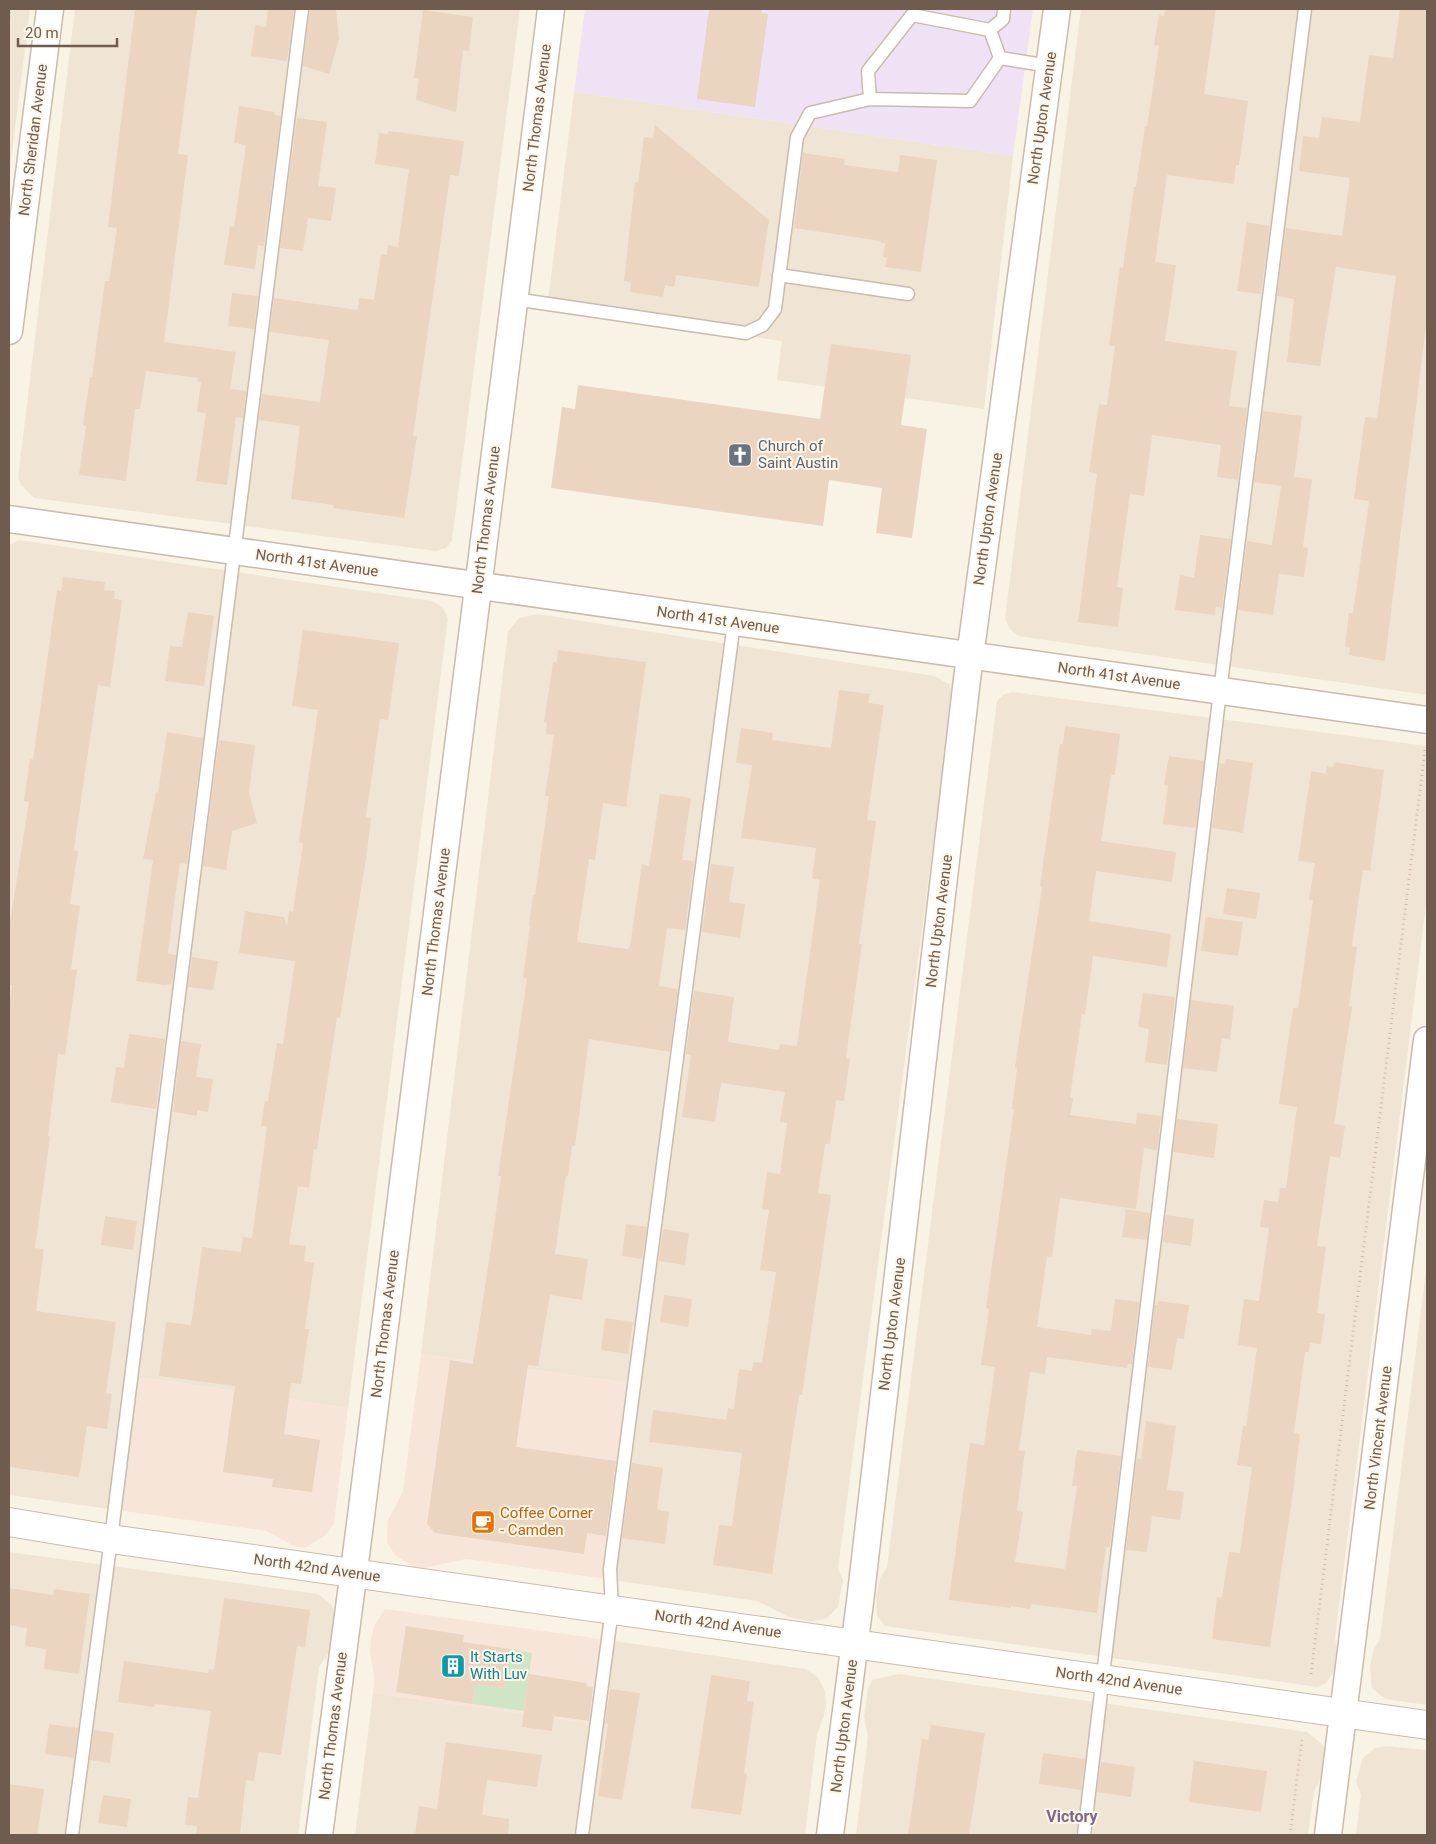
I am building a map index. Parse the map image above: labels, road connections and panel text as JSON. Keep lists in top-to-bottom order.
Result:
{
  "streets": {
    "street": [
      "North Thomas Avenue",
      "North Upton Avenue",
      "North Sheridan Avenue",
      "North 41st Avenue",
      "North Vincent Avenue",
      "North 42nd Avenue"
    ]
  },
  "crossings": [
    ["North Thomas Avenue", "North 41st Avenue"],
    ["North Thomas Avenue", "North 42nd Avenue"],
    ["North Upton Avenue", "North 41st Avenue"],
    ["North Upton Avenue", "North 42nd Avenue"],
    ["North Vincent Avenue", "North 42nd Avenue"]
  ],
  "districts": ["Victory"],
  "places": {
    "church": ["Church of Saint Austin"],
    "cafe": ["Coffee Corner - Camden"],
    "building": ["It Starts With Luv"]
  },
  "scale_bar": "20 m"
}
